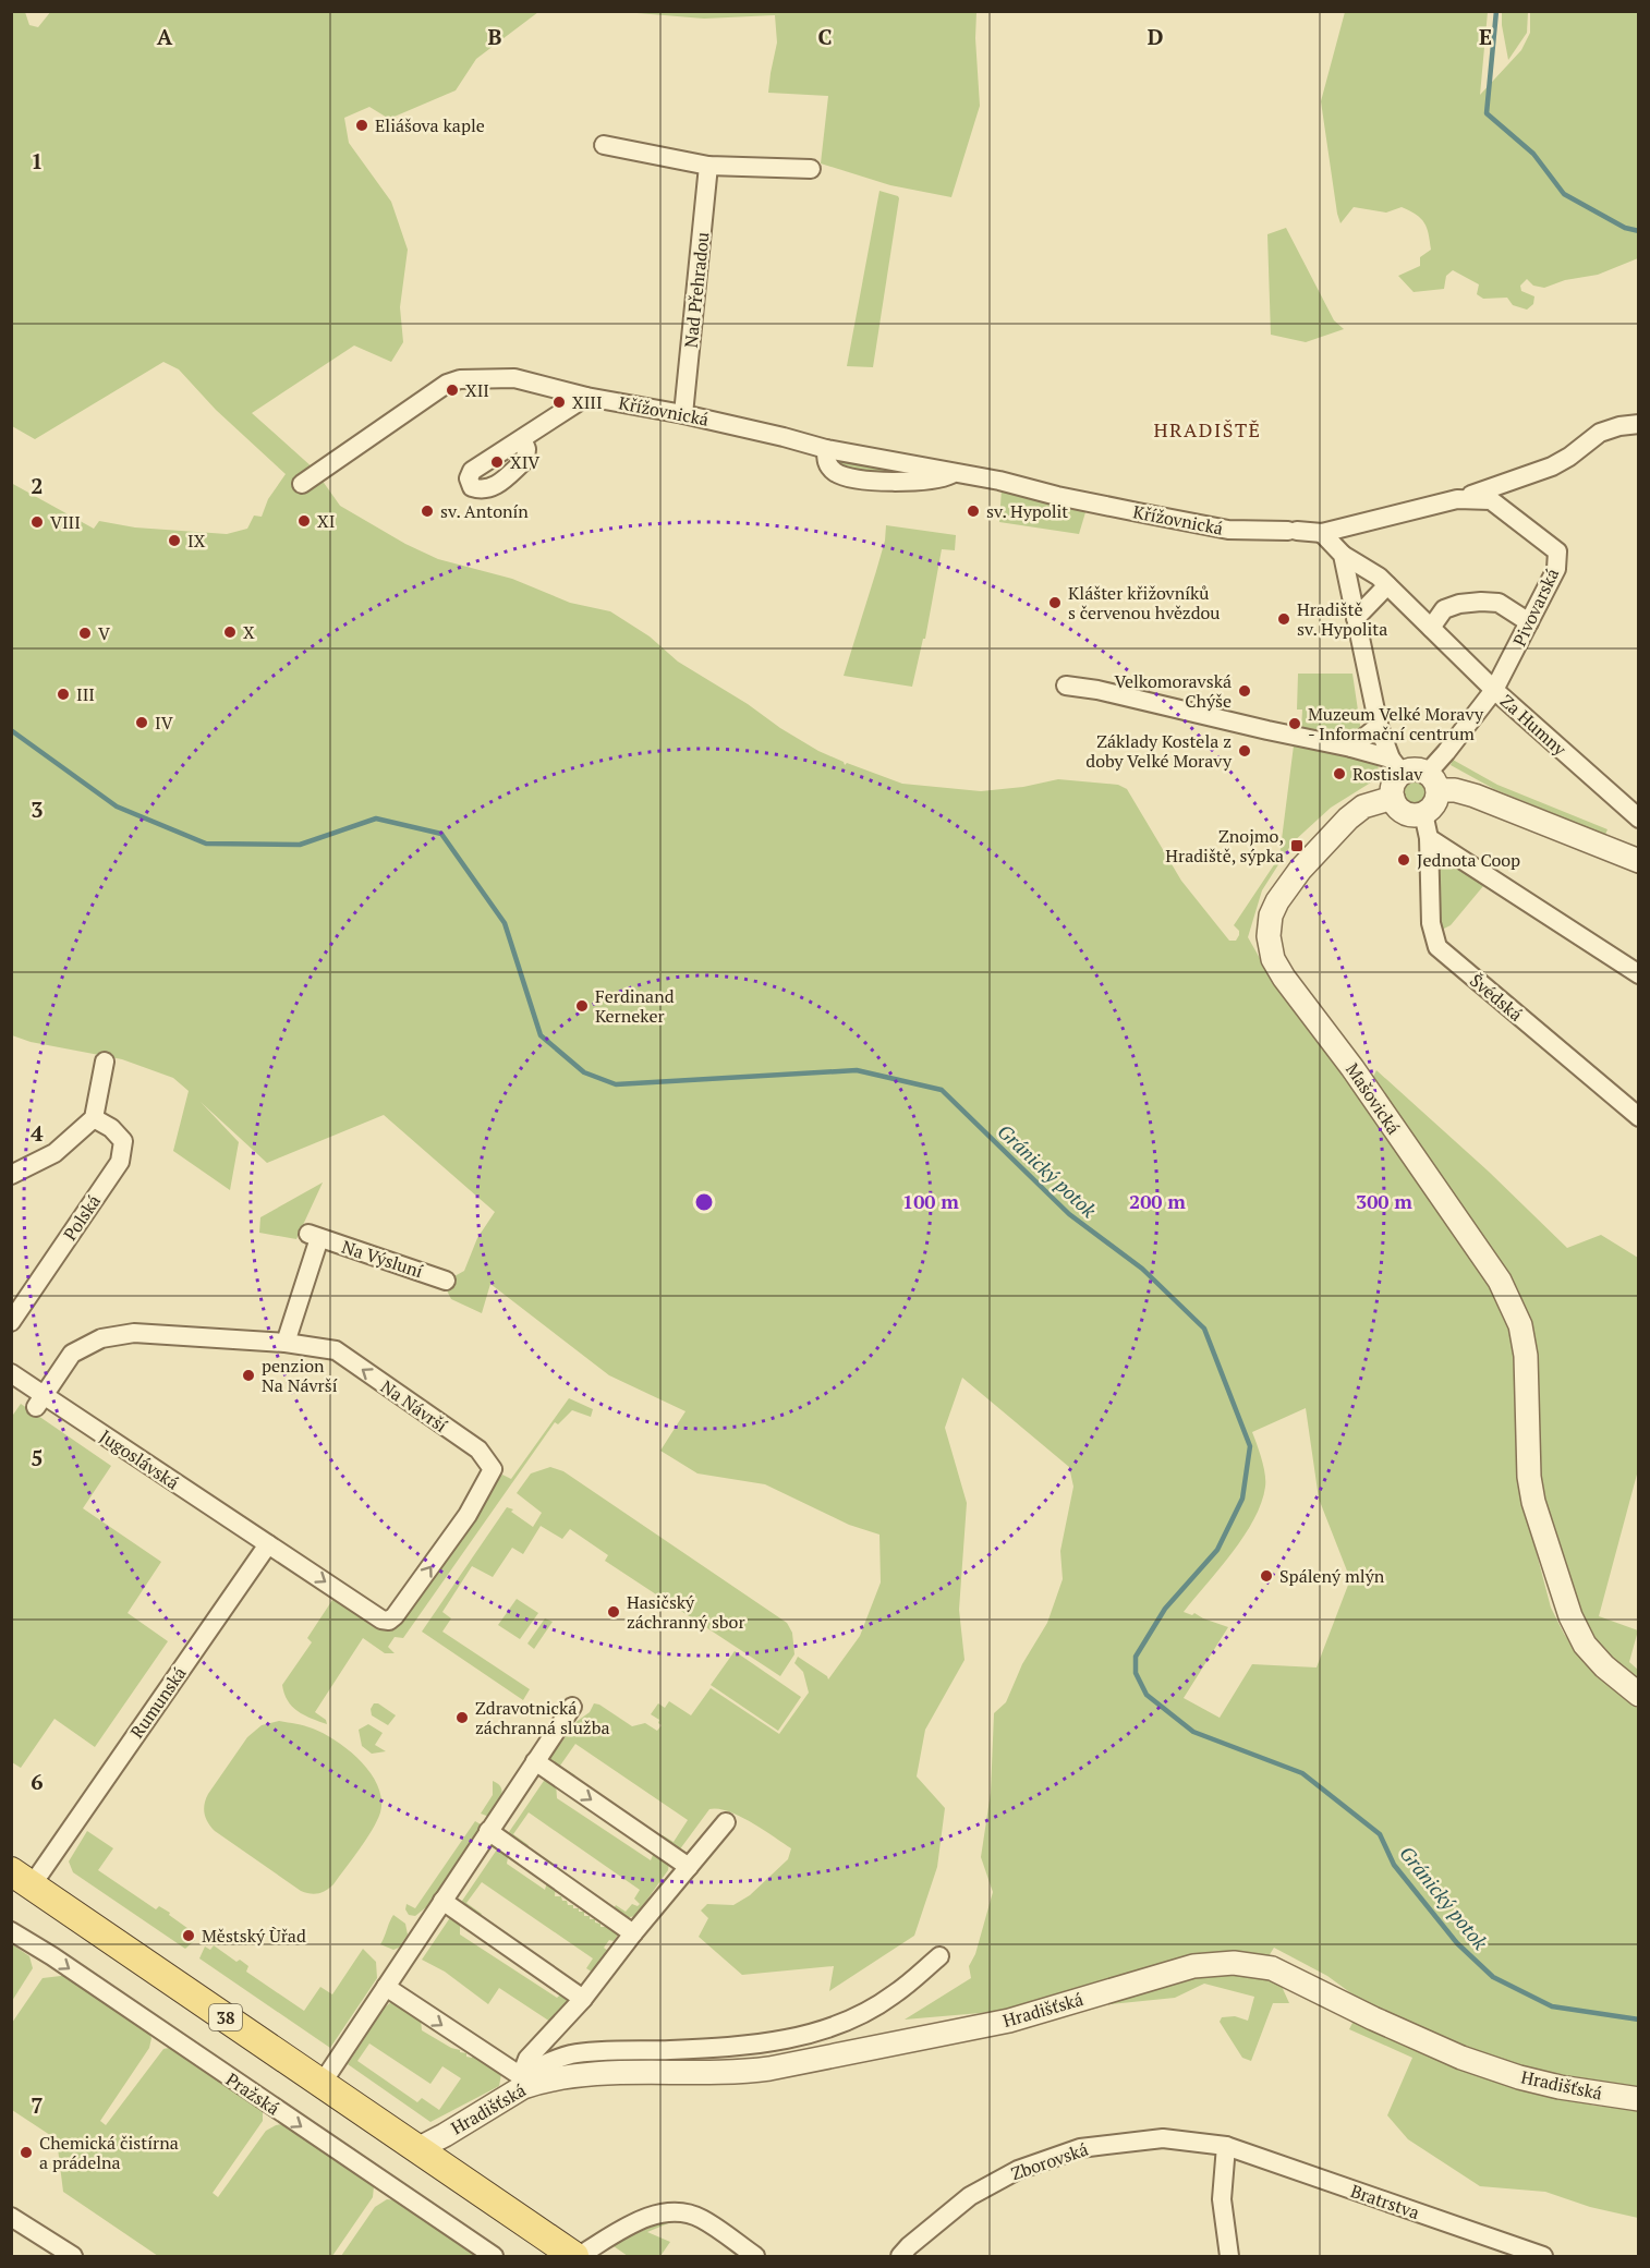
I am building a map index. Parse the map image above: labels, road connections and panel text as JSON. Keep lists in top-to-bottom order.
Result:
{
  "streets": {
    "main road": ["38"],
    "street": [
      "Nad Přehradou",
      "Křížovnická",
      "Pivovarská",
      "Za Humny",
      "Švédská",
      "Mašovická",
      "Polská",
      "Na Výsluní",
      "Na Návrší",
      "Jugoslávská",
      "Rumunská",
      "Hradišťská",
      "Pražská",
      "Zborovská",
      "Bratrstva"
    ]
  },
  "crossings": [
    ["Nad Přehradou", "Křížovnická"],
    ["Křížovnická", "Pivovarská"],
    ["Pivovarská", "Za Humny"],
    ["Pivovarská", "Švédská"],
    ["Pivovarská", "Mašovická"],
    ["Švédská", "Mašovická"],
    ["Na Výsluní", "Na Návrší"],
    ["Na Návrší", "Jugoslávská"],
    ["Na Návrší", "Rumunská"],
    ["Jugoslávská", "Rumunská"],
    ["Rumunská", "38"],
    ["Hradišťská", "38"],
    ["Zborovská", "Bratrstva"]
  ],
  "one_way": ["Pražská"],
  "districts": ["HRADIŠTĚ"],
  "water": ["Gránický potok"],
  "places": {
    "other": [
      "Eliášova kaple",
      "XII",
      "XIII",
      "XIV",
      "sv. Antonín",
      "sv. Hypolit",
      "XI",
      "VIII",
      "IX",
      "Klášter křižovníků s červenou hvězdou",
      "Hradiště sv. Hypolita",
      "X",
      "V",
      "Velkomoravská Chýše",
      "III",
      "IV",
      "Muzeum Velké Moravy - Informační centrum",
      "Základy Kostela z doby Velké Moravy",
      "Rostislav",
      "Jednota Coop",
      "Ferdinand Kerneker",
      "penzion Na Návrší",
      "Spálený mlýn",
      "Hasičský záchranný sbor",
      "Zdravotnická záchranná služba",
      "Městský Ùřad",
      "Chemická čistírna a prádelna"
    ],
    "transit": ["Znojmo, Hradiště, sýpka"]
  },
  "grid": {
    "columns": [
      "A",
      "B",
      "C",
      "D",
      "E"
    ],
    "rows": [
      "1",
      "2",
      "3",
      "4",
      "5",
      "6",
      "7"
    ]
  },
  "rings": ["100 m", "200 m", "300 m"]
}
